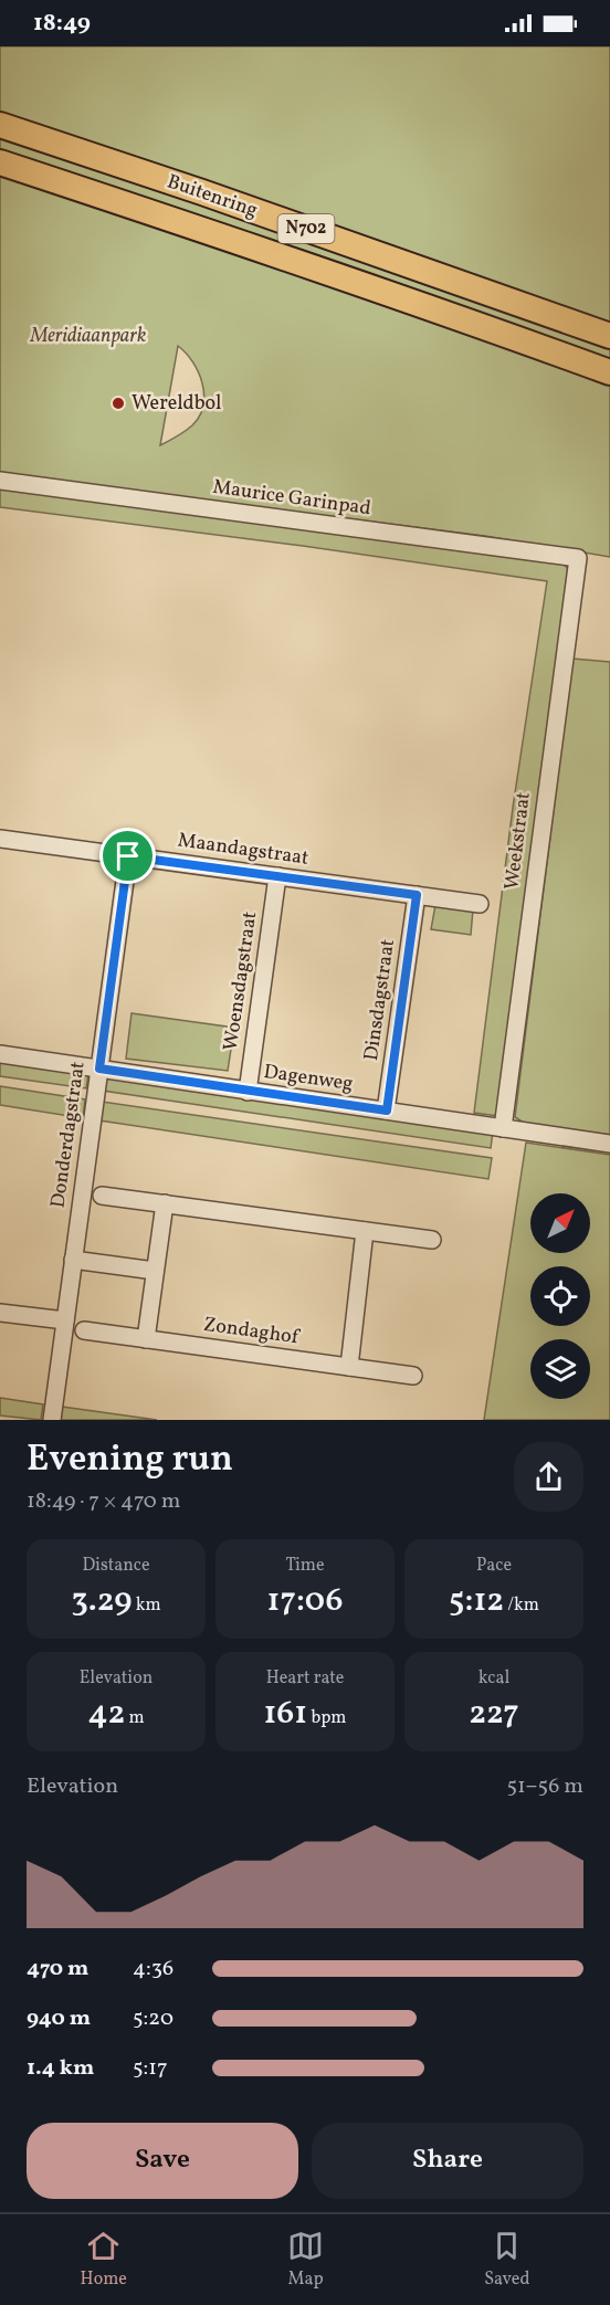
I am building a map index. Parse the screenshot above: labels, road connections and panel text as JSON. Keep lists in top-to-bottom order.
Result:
{
  "streets": {
    "highway": ["Buitenring", "N702"],
    "street": [
      "Maurice Garinpad",
      "Weekstraat",
      "Maandagstraat",
      "Woensdagstraat",
      "Dinsdagstraat",
      "Dagenweg",
      "Donderdagstraat",
      "Zondaghof"
    ]
  },
  "crossings": [
    ["Maurice Garinpad", "Weekstraat"],
    ["Weekstraat", "Dagenweg"],
    ["Maandagstraat", "Woensdagstraat"],
    ["Maandagstraat", "Dinsdagstraat"],
    ["Maandagstraat", "Donderdagstraat"],
    ["Woensdagstraat", "Dagenweg"],
    ["Dinsdagstraat", "Dagenweg"],
    ["Dagenweg", "Donderdagstraat"]
  ],
  "parks": ["Meridiaanpark"],
  "places": ["Wereldbol"],
  "north": "top right",
  "page": {
    "status": "18:49",
    "heading": ["Evening run", "18:49 · 7 × 470 m"],
    "stats": [
      ["Distance", "3.29 km"],
      ["Time", "17:06"],
      ["Pace", "5:12 /km"],
      ["Elevation", "42 m"],
      ["Heart rate", "161 bpm"],
      ["kcal", "227"]
    ],
    "chart": ["Elevation", "51–56 m"],
    "list": [
      {
        "name": "470 m",
        "note": "4:36"
      },
      {
        "name": "940 m",
        "note": "5:20"
      },
      {
        "name": "1.4 km",
        "note": "5:17"
      }
    ],
    "buttons": ["Save", "Share"],
    "tabs": ["Home", "Map", "Saved"]
  }
}
